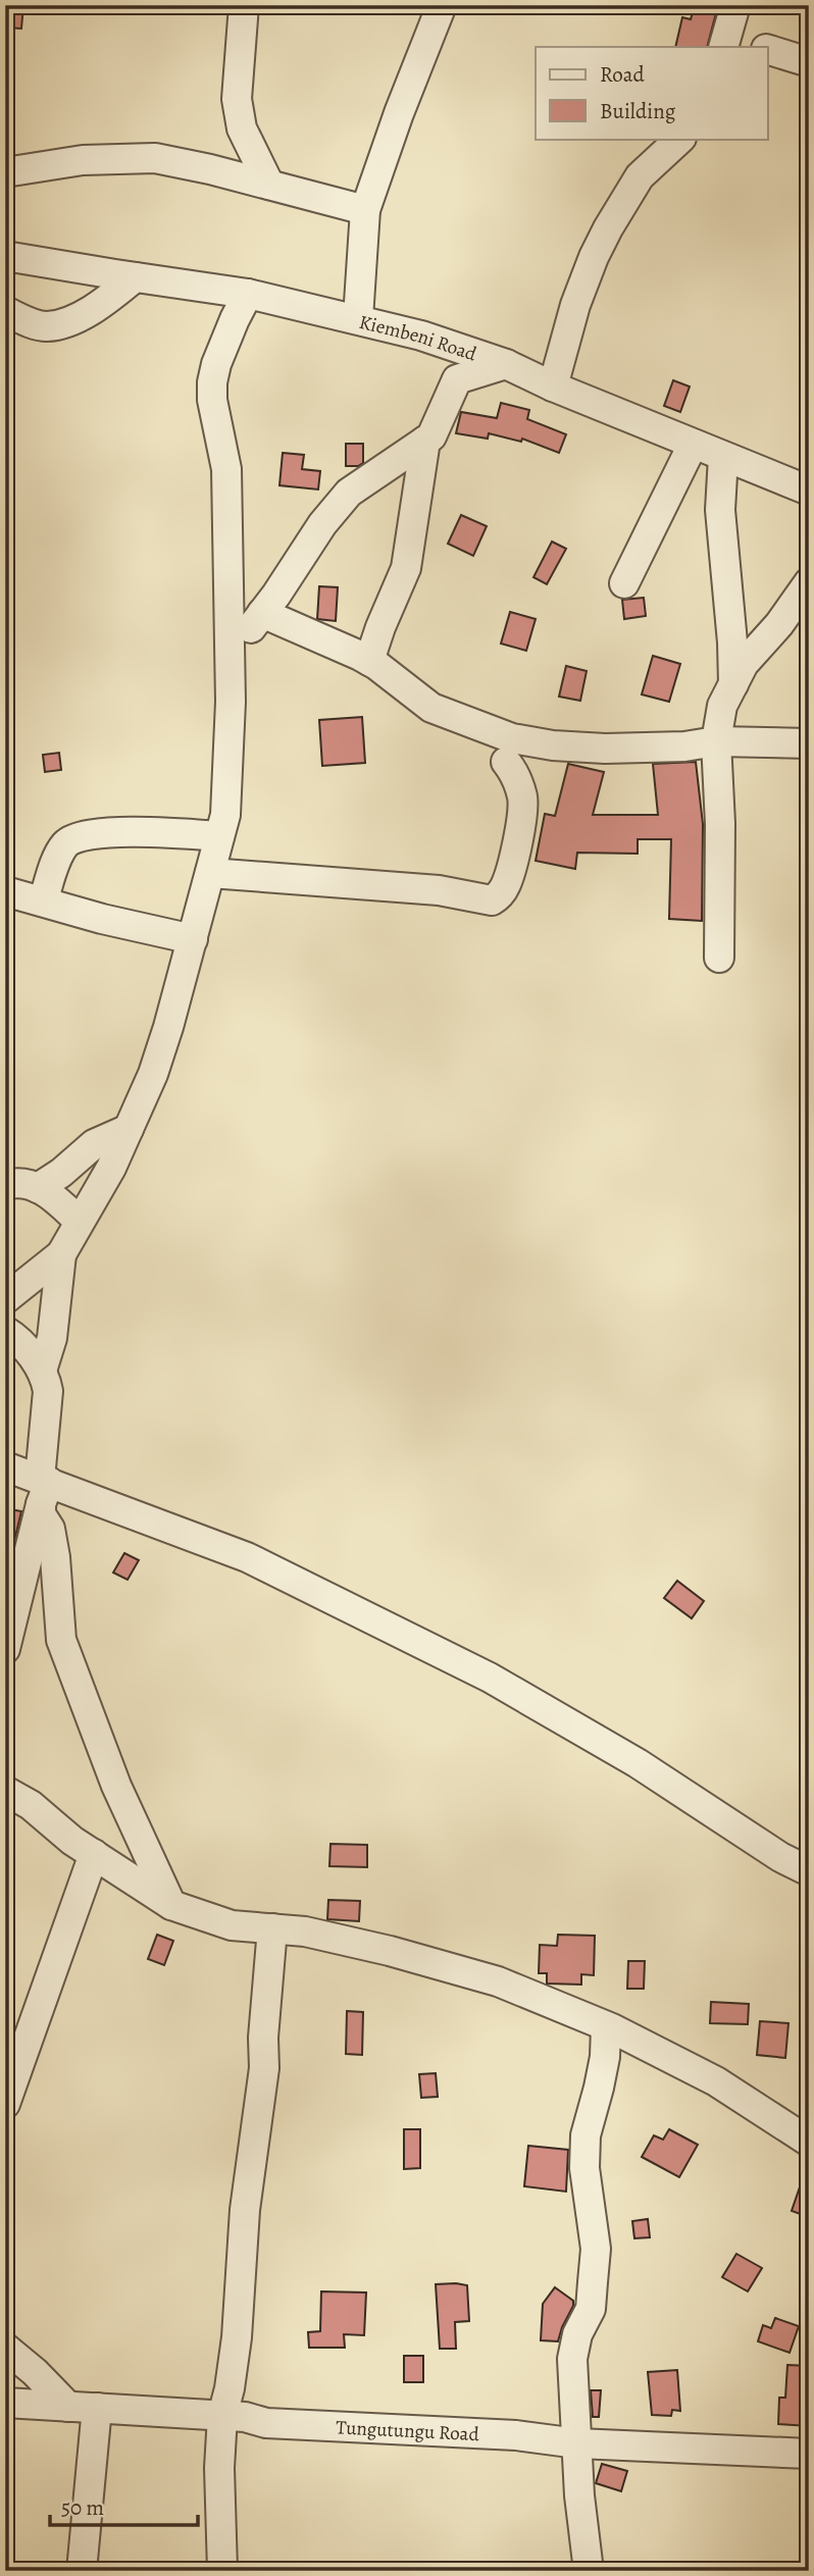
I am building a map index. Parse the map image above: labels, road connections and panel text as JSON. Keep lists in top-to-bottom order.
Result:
{
  "streets": {
    "street": ["Kiembeni Road", "Tungutungu Road"]
  },
  "legend": ["Road", "Building"],
  "scale_bar": "50 m"
}
